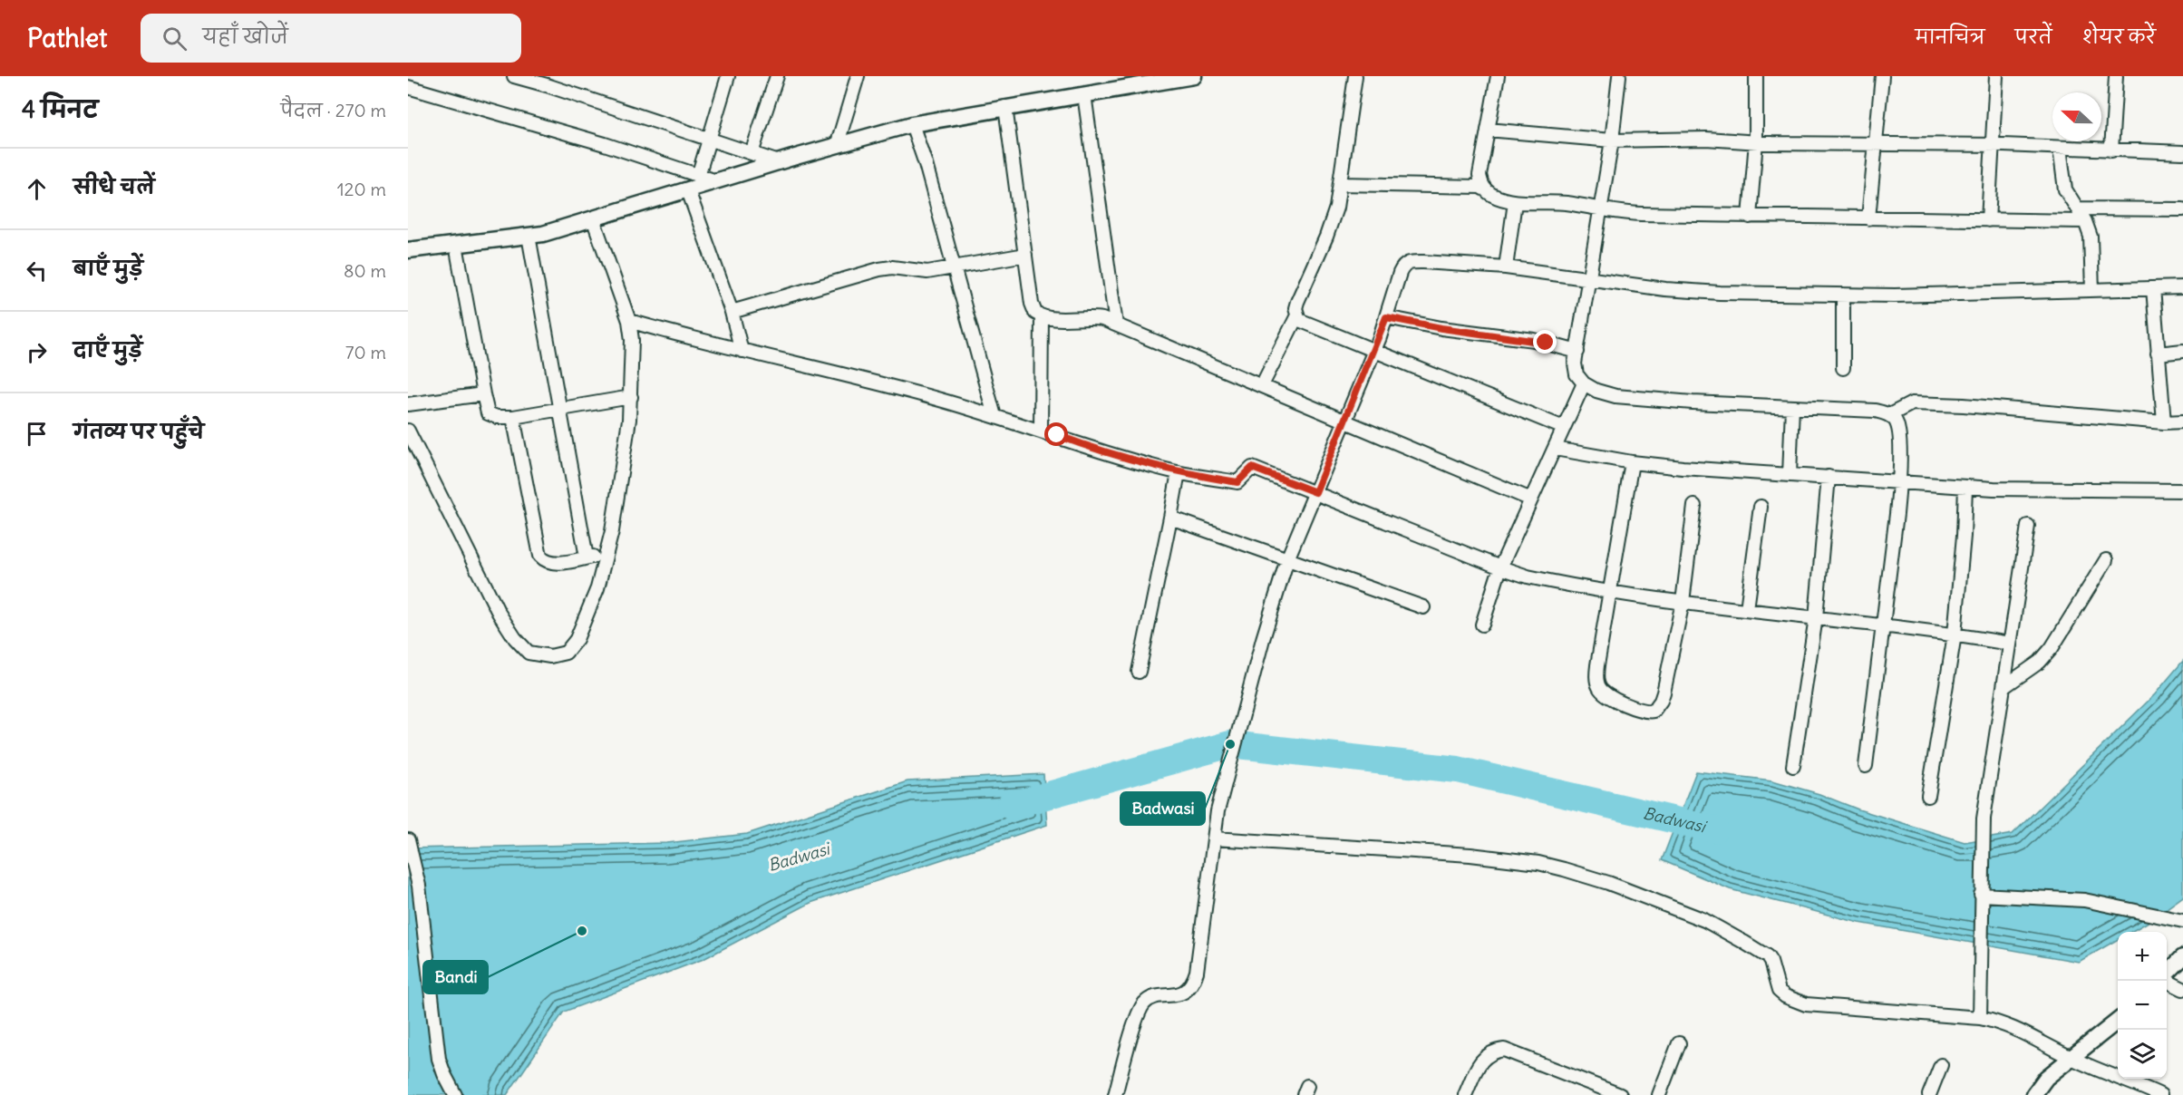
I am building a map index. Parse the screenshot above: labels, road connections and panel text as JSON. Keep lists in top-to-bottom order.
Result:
{
  "water": ["Badwasi"],
  "places": ["Badwasi", "Bandi"],
  "north": "left",
  "page": {
    "header": "Pathlet",
    "search": "यहाँ खोजें",
    "nav": ["मानचित्र", "परतें", "शेयर करें"],
    "heading": ["4 मिनट", "पैदल · 270 m"],
    "list": [
      ["सीधे चलें", "120 m"],
      ["बाएँ मुड़ें", "80 m"],
      ["दाएँ मुड़ें", "70 m"],
      "गंतव्य पर पहुँचे"
    ],
    "map_buttons": ["+", "−"]
  }
}
